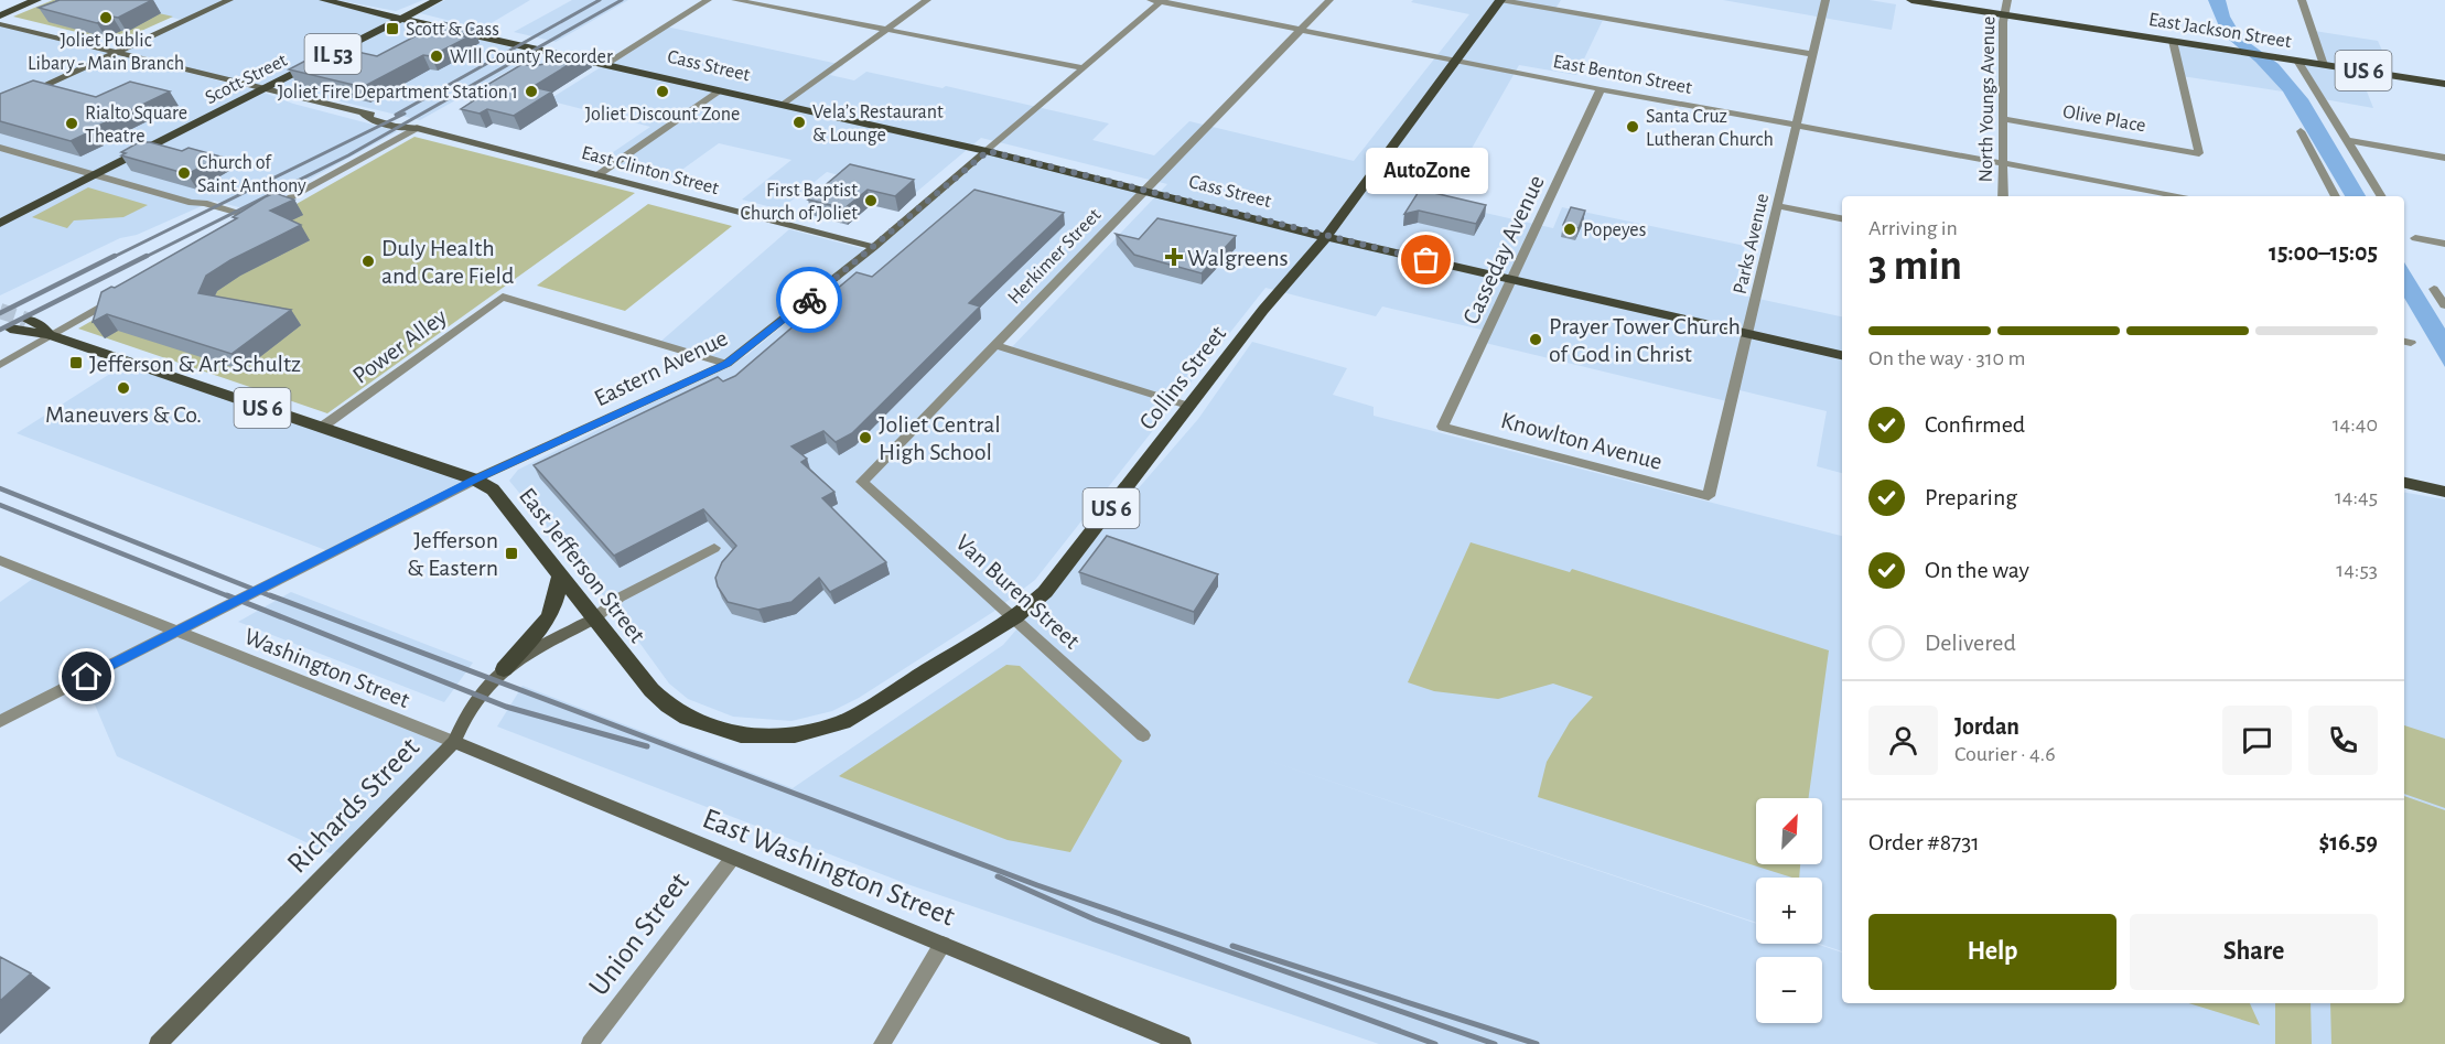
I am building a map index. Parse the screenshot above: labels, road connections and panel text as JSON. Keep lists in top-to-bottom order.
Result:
{
  "streets": {
    "main road": [
      "East Jackson Street",
      "IL 53",
      "Cass Street",
      "US 6",
      "Scott Street",
      "Collins Street",
      "East Jefferson Street"
    ],
    "street": [
      "East Benton Street",
      "North Youngs Avenue",
      "Olive Place",
      "East Clinton Street",
      "Parks Avenue",
      "Casseday Avenue",
      "Herkimer Street",
      "Power Alley",
      "Eastern Avenue",
      "Knowlton Avenue",
      "Van Buren Street",
      "Washington Street",
      "Richards Street",
      "East Washington Street",
      "Union Street"
    ]
  },
  "crossings": [
    ["East Jackson Street", "North Youngs Avenue"],
    ["East Jackson Street", "Olive Place"],
    ["Cass Street", "Scott Street"],
    ["Cass Street", "Parks Avenue"],
    ["Cass Street", "Casseday Avenue"],
    ["Cass Street", "Herkimer Street"],
    ["Cass Street", "Eastern Avenue"],
    ["Cass Street", "Collins Street"],
    ["East Benton Street", "North Youngs Avenue"],
    ["East Benton Street", "Parks Avenue"],
    ["East Benton Street", "Casseday Avenue"],
    ["East Benton Street", "Herkimer Street"],
    ["East Benton Street", "Eastern Avenue"],
    ["East Benton Street", "Collins Street"],
    ["Scott Street", "East Clinton Street"],
    ["North Youngs Avenue", "Olive Place"],
    ["East Clinton Street", "Eastern Avenue"],
    ["Parks Avenue", "Knowlton Avenue"],
    ["Casseday Avenue", "Knowlton Avenue"],
    ["Herkimer Street", "Van Buren Street"],
    ["Power Alley", "Eastern Avenue"],
    ["Power Alley", "East Jefferson Street"],
    ["Eastern Avenue", "East Jefferson Street"],
    ["Eastern Avenue", "Washington Street"],
    ["Collins Street", "East Jefferson Street"],
    ["Collins Street", "Van Buren Street"],
    ["East Jefferson Street", "Richards Street"],
    ["Washington Street", "Richards Street"],
    ["Washington Street", "East Washington Street"],
    ["Richards Street", "East Washington Street"],
    ["East Washington Street", "Union Street"]
  ],
  "places": {
    "other": [
      "Joliet Public Libary - Main Branch",
      "WIll County Recorder",
      "Joliet Fire Department Station 1",
      "Joliet Discount Zone",
      "Vela’s Restaurant & Lounge",
      "Rialto Square Theatre",
      "Santa Cruz Lutheran Church",
      "Church of Saint Anthony",
      "First Baptist Church of Joliet",
      "Popeyes",
      "AutoZone",
      "Duly Health and Care Field",
      "Prayer Tower Church of God in Christ",
      "Maneuvers & Co.",
      "Joliet Central High School"
    ],
    "transit": ["Scott & Cass", "Jefferson & Art Schultz", "Jefferson & Eastern"],
    "health": ["Walgreens"]
  },
  "north": "top right",
  "page": {
    "bubble": "AutoZone",
    "heading": ["3 min", "Arriving in", "15:00–15:05"],
    "panel": [
      "Jordan",
      "Courier · 4.6",
      "Order #8731",
      "$16.59"
    ],
    "bar": "On the way · 310 m",
    "list": [
      ["Confirmed", "14:40"],
      ["Preparing", "14:45"],
      ["On the way", "14:53"],
      "Delivered"
    ],
    "map_buttons": ["+", "−"],
    "buttons": ["Help", "Share"]
  }
}
